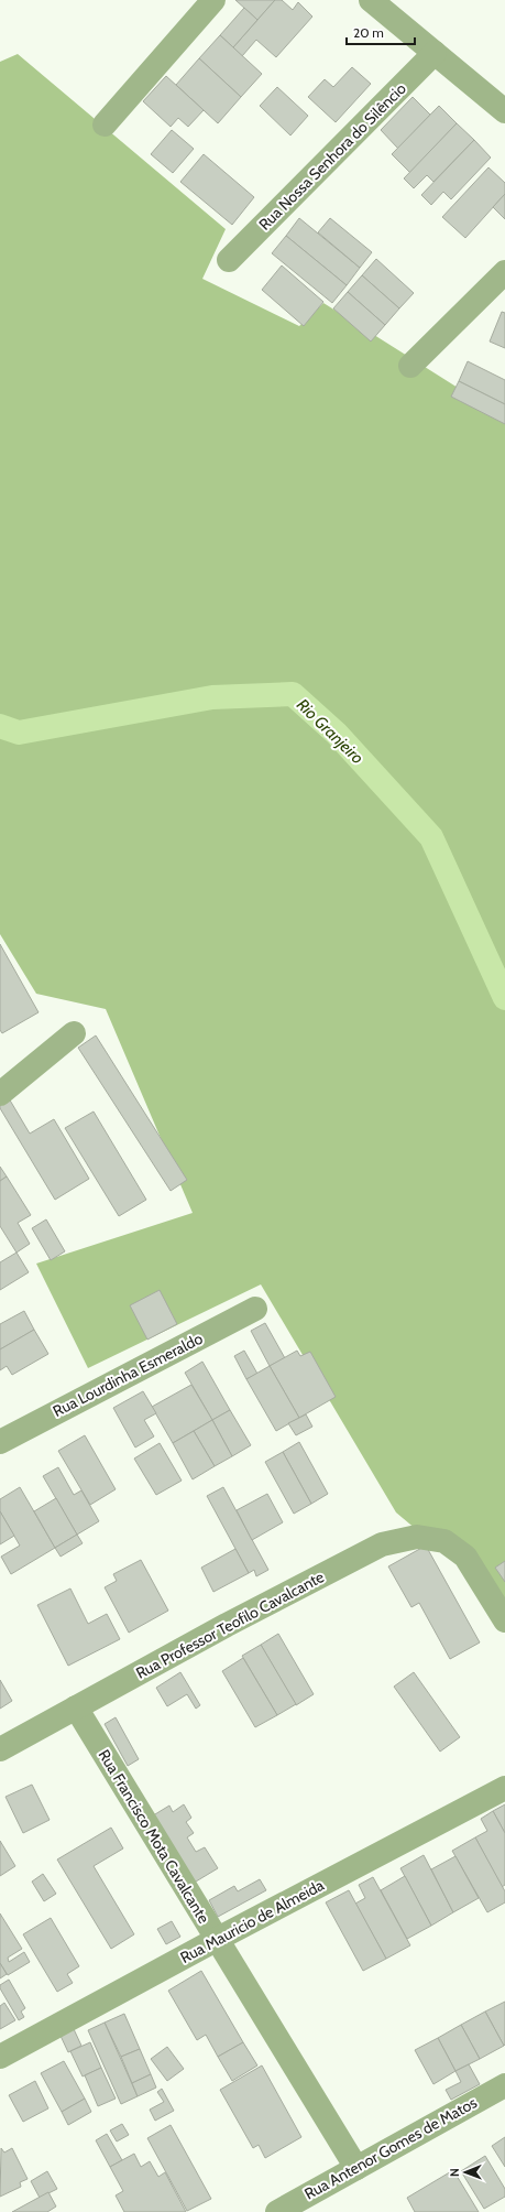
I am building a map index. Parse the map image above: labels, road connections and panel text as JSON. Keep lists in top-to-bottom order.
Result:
{
  "streets": {
    "street": [
      "Rua Nossa Senhora do Silêncio",
      "Rua Lourdinha Esmeraldo",
      "Rua Professor Teofilo Cavalcante",
      "Rua Francisco Mota Cavalcante",
      "Rua Mauricio de Almeida",
      "Rua Antenor Gomes de Matos"
    ]
  },
  "crossings": [
    ["Rua Professor Teofilo Cavalcante", "Rua Francisco Mota Cavalcante"],
    ["Rua Francisco Mota Cavalcante", "Rua Mauricio de Almeida"],
    ["Rua Francisco Mota Cavalcante", "Rua Antenor Gomes de Matos"]
  ],
  "water": ["Rio Granjeiro"],
  "scale_bar": "20 m",
  "north": "left"
}
